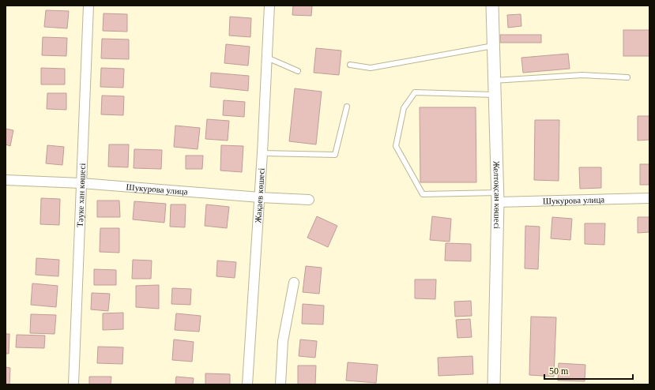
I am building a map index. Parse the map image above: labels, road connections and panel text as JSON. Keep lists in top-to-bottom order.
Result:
{
  "streets": {
    "street": [
      "Шукурова улица",
      "Тәуке хан көшесі",
      "Жақаев көшесі",
      "Желтоқсан көшесі"
    ]
  },
  "crossings": [
    ["Шукурова улица", "Тәуке хан көшесі"],
    ["Шукурова улица", "Жақаев көшесі"],
    ["Шукурова улица", "Желтоқсан көшесі"]
  ],
  "scale_bar": "50 m"
}
